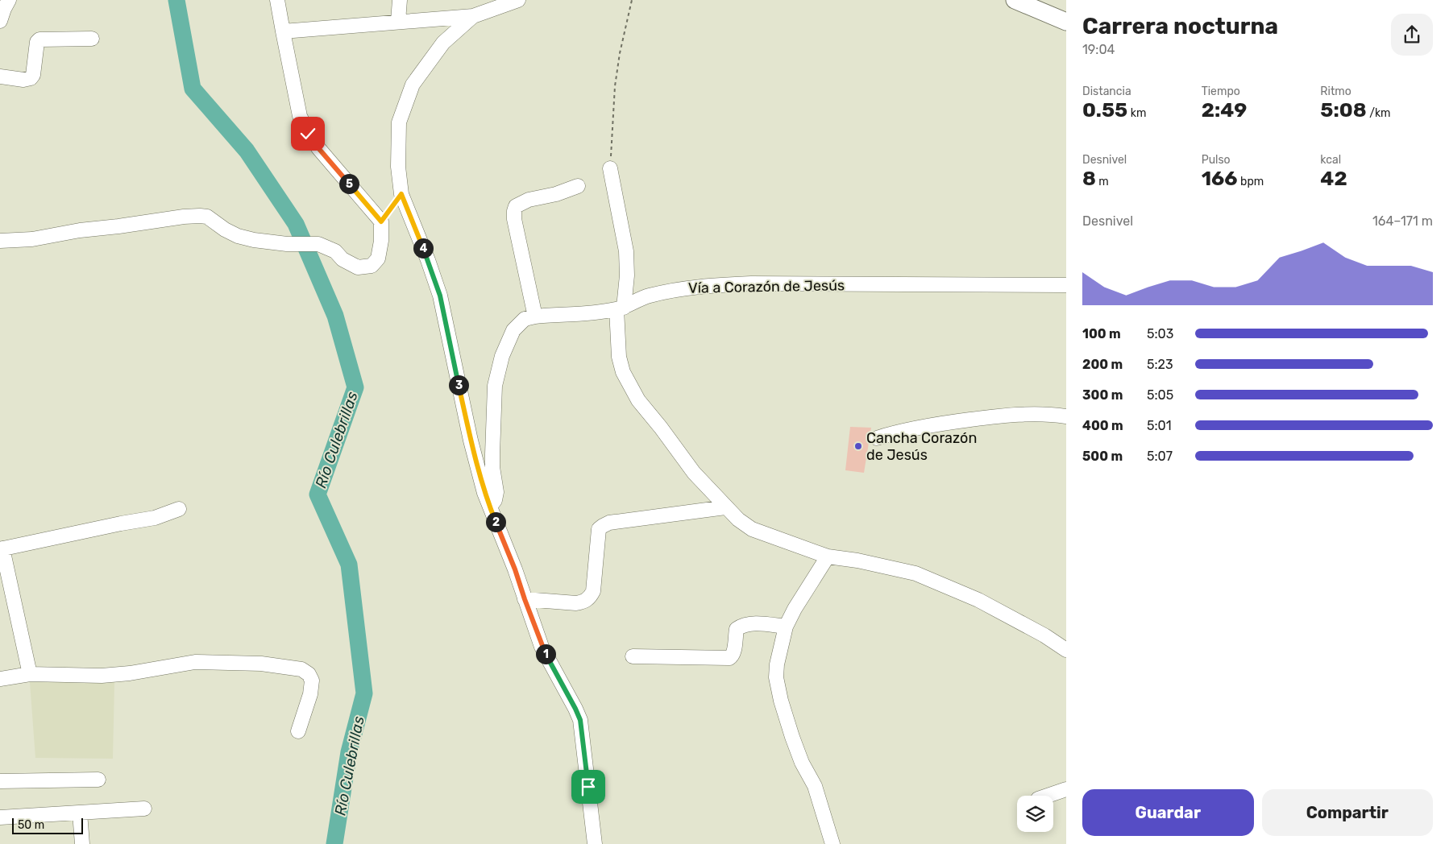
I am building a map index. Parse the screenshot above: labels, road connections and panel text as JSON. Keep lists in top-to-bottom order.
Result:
{
  "streets": {
    "street": ["Vía a Corazón de Jesús"]
  },
  "water": ["Río Culebrillas"],
  "places": ["Cancha Corazón de Jesús"],
  "scale_bar": "50 m",
  "page": {
    "heading": ["Carrera nocturna", "19:04"],
    "stats": [
      ["Distancia", "0.55 km"],
      ["Tiempo", "2:49"],
      ["Ritmo", "5:08 /km"],
      ["Desnivel", "8 m"],
      ["Pulso", "166 bpm"],
      ["kcal", "42"]
    ],
    "pins": [
      "5",
      "4",
      "3",
      "2",
      "1"
    ],
    "chart": ["Desnivel", "164–171 m"],
    "list": [
      {
        "name": "100 m",
        "note": "5:03"
      },
      {
        "name": "200 m",
        "note": "5:23"
      },
      {
        "name": "300 m",
        "note": "5:05"
      },
      {
        "name": "400 m",
        "note": "5:01"
      },
      {
        "name": "500 m",
        "note": "5:07"
      }
    ],
    "buttons": ["Guardar", "Compartir"],
    "scale": "50 m"
  }
}
